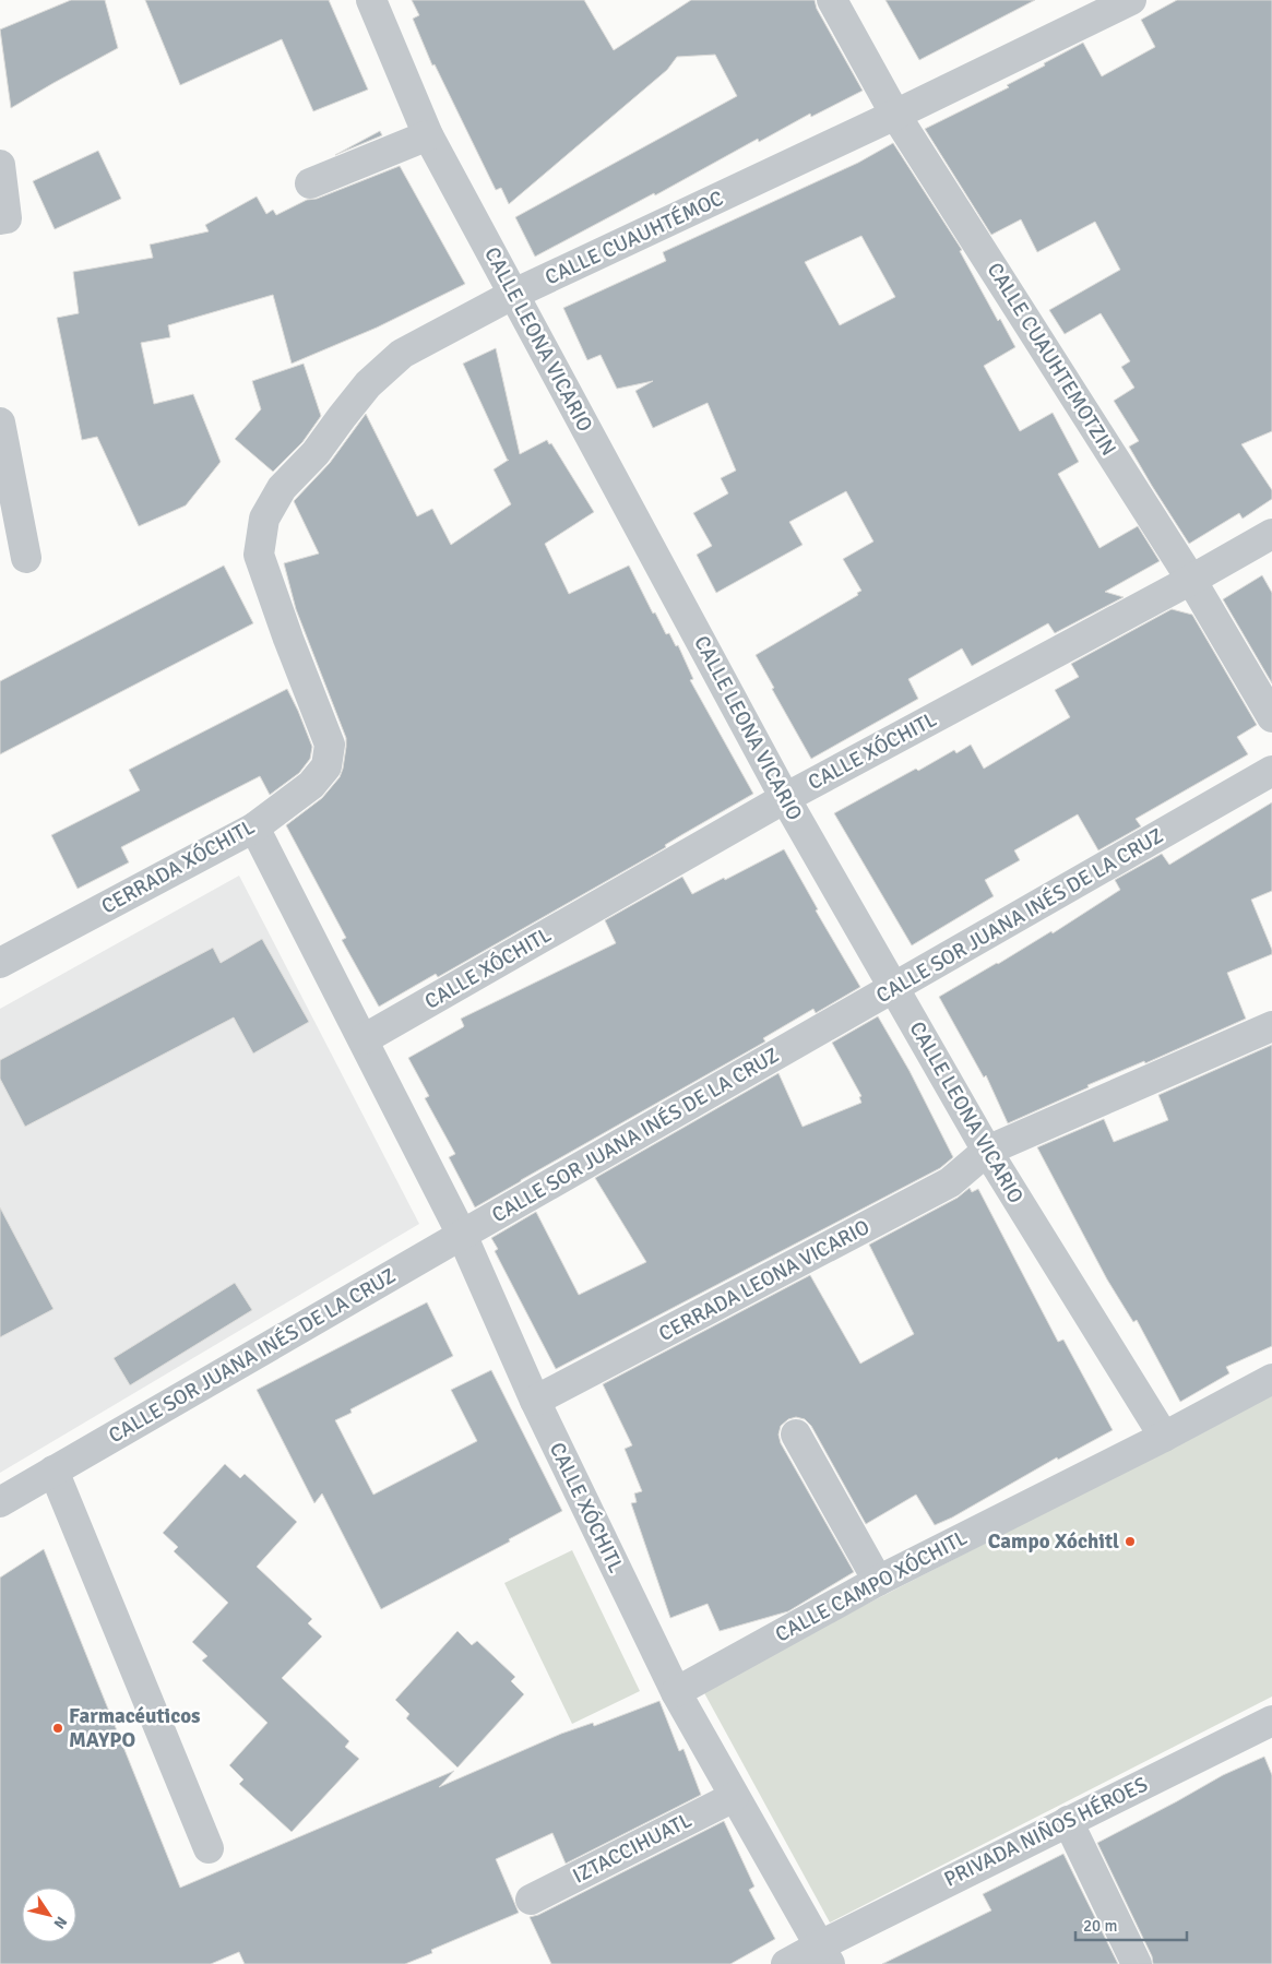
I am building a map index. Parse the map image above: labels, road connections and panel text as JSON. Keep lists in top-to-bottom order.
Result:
{
  "streets": {
    "street": [
      "CALLE CUAUHTÉMOC",
      "CALLE LEONA VICARIO",
      "CALLE CUAUHTEMOTZIN",
      "CALLE XÓCHITL",
      "CERRADA XÓCHITL",
      "CALLE SOR JUANA INÉS DE LA CRUZ",
      "CERRADA LEONA VICARIO",
      "CALLE CAMPO XÓCHITL",
      "PRIVADA NIÑOS HÉROES",
      "IZTACCIHUATL"
    ]
  },
  "crossings": [
    ["CALLE CUAUHTÉMOC", "CALLE LEONA VICARIO"],
    ["CALLE CUAUHTÉMOC", "CALLE CUAUHTEMOTZIN"],
    ["CALLE CUAUHTÉMOC", "CERRADA XÓCHITL"],
    ["CALLE LEONA VICARIO", "CALLE XÓCHITL"],
    ["CALLE LEONA VICARIO", "CALLE SOR JUANA INÉS DE LA CRUZ"],
    ["CALLE LEONA VICARIO", "CERRADA LEONA VICARIO"],
    ["CALLE LEONA VICARIO", "CALLE CAMPO XÓCHITL"],
    ["CALLE CUAUHTEMOTZIN", "CALLE XÓCHITL"],
    ["CALLE XÓCHITL", "CERRADA XÓCHITL"],
    ["CALLE XÓCHITL", "CALLE SOR JUANA INÉS DE LA CRUZ"],
    ["CALLE XÓCHITL", "CERRADA LEONA VICARIO"],
    ["CALLE XÓCHITL", "CALLE CAMPO XÓCHITL"],
    ["CALLE XÓCHITL", "PRIVADA NIÑOS HÉROES"],
    ["CALLE XÓCHITL", "IZTACCIHUATL"]
  ],
  "places": ["Campo Xóchitl", "Farmacéuticos MAYPO"],
  "scale_bar": "20 m",
  "north": "bottom right"
}
